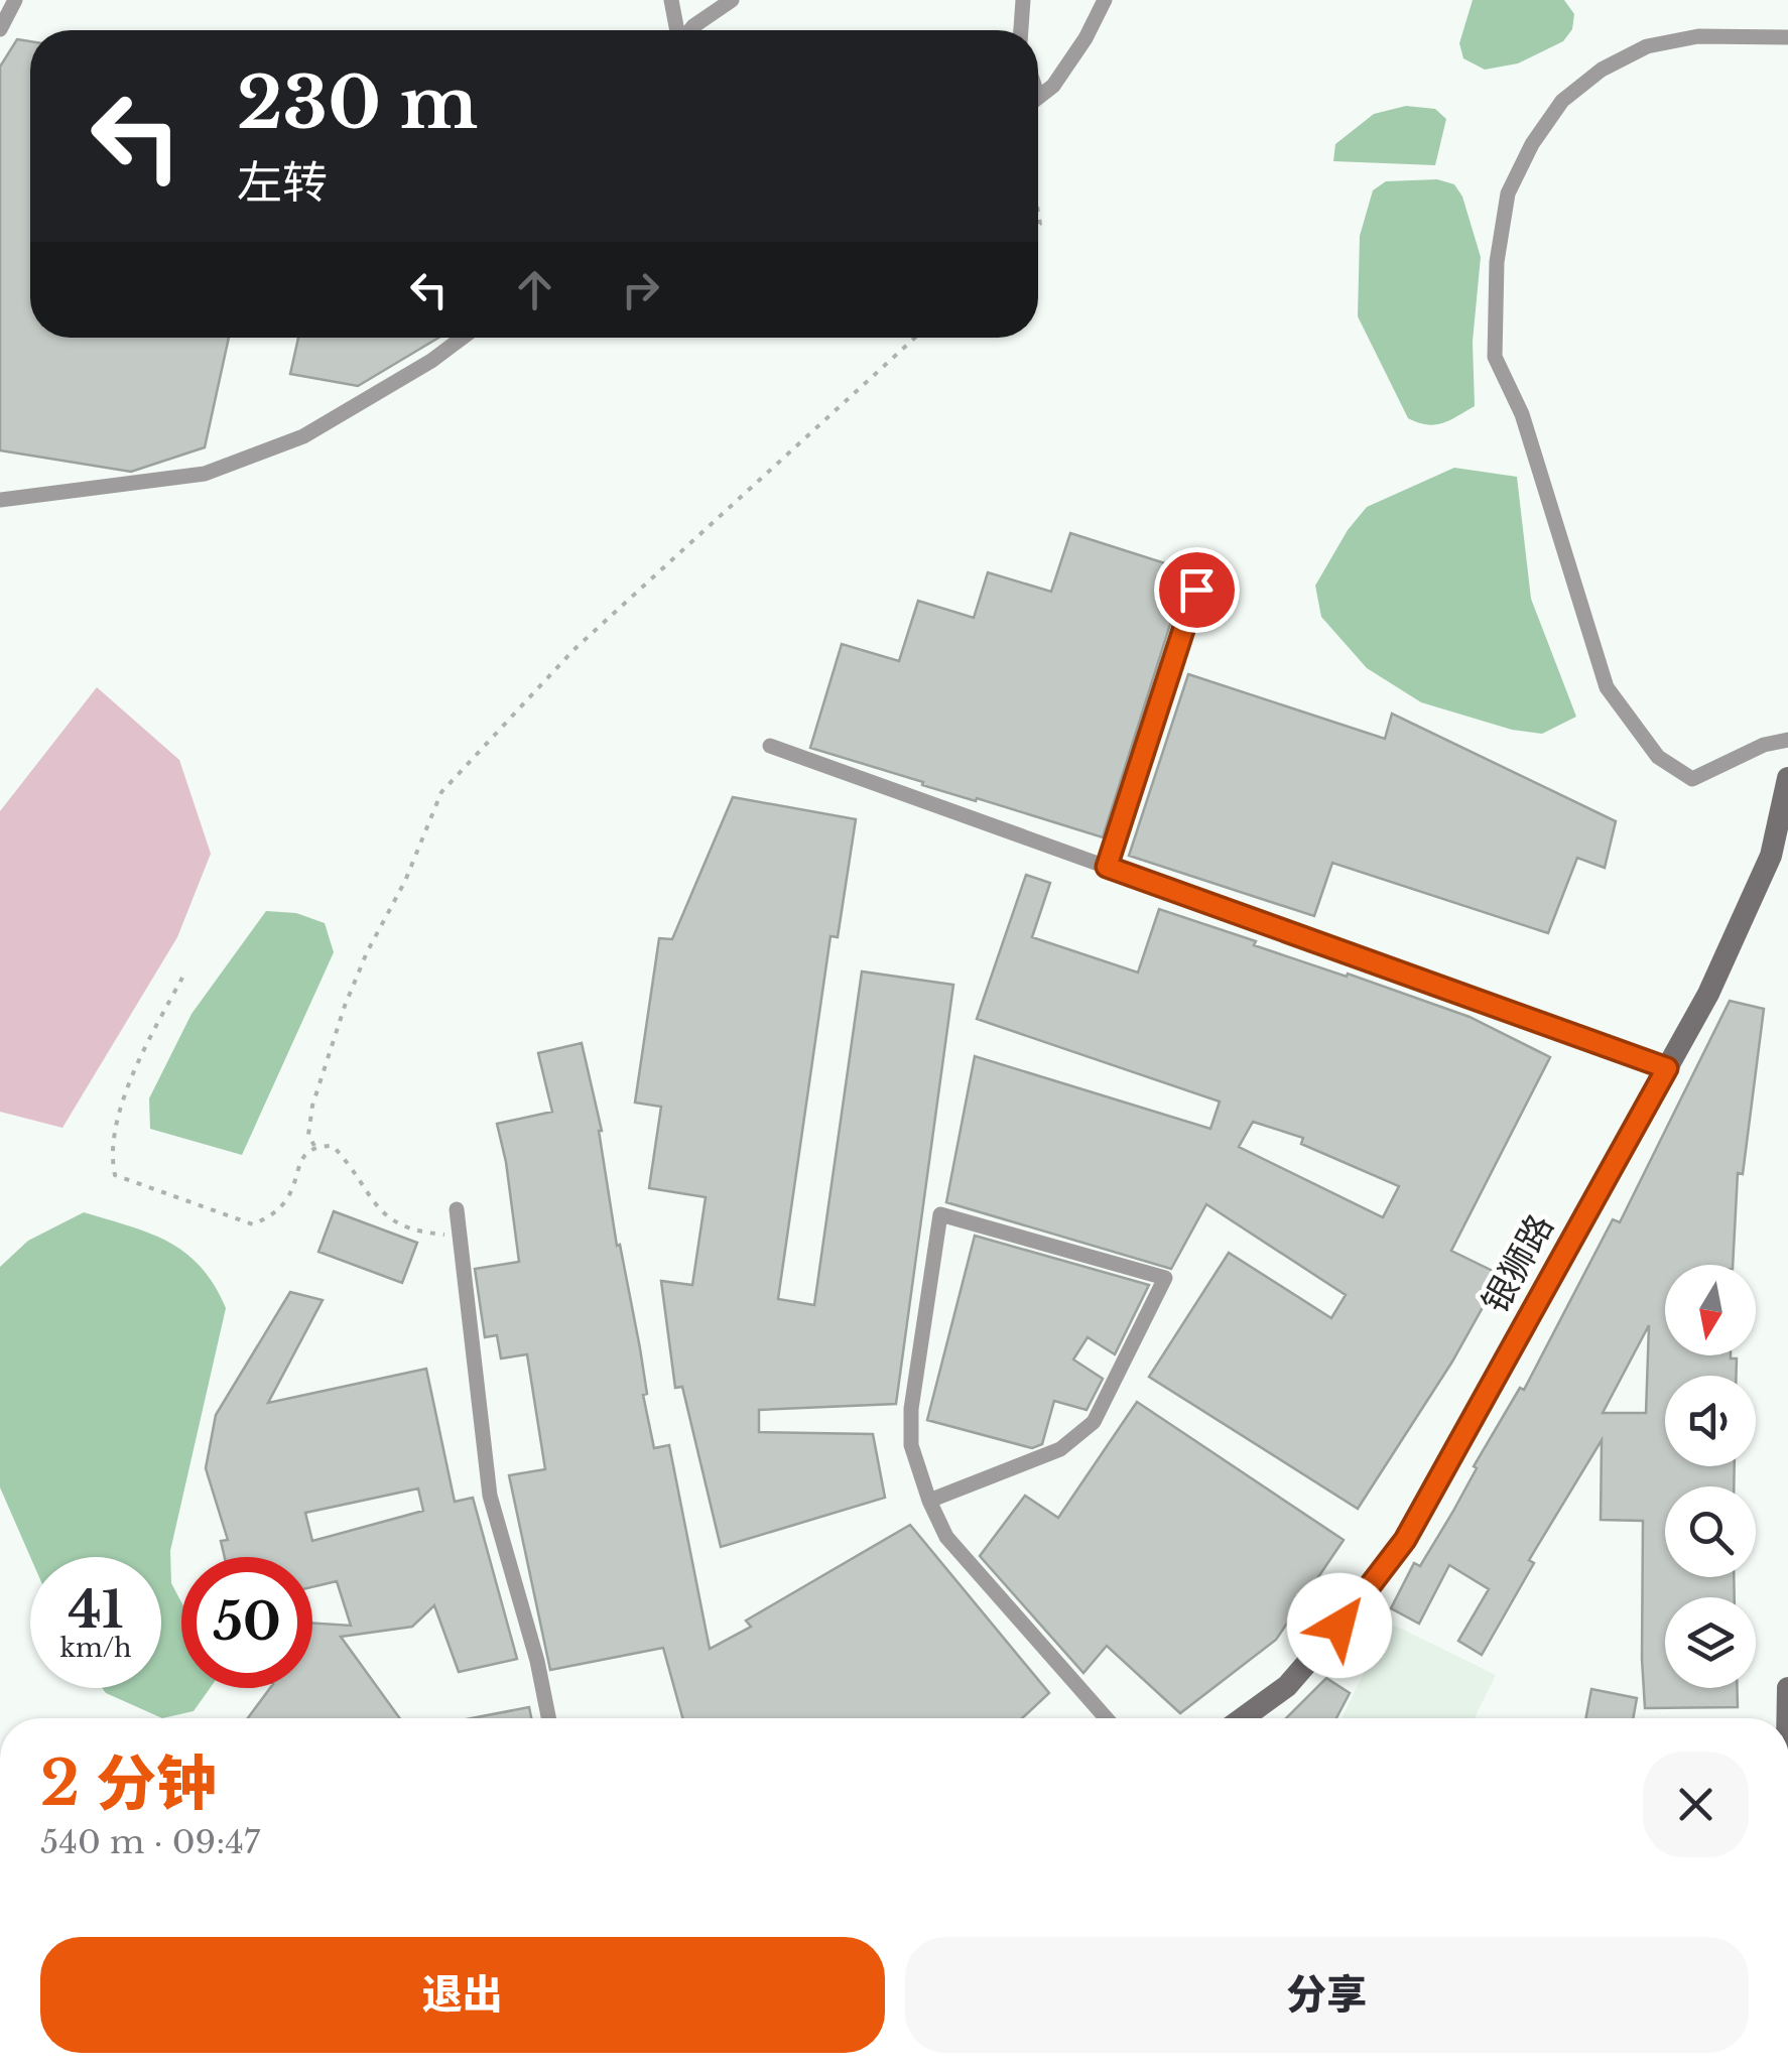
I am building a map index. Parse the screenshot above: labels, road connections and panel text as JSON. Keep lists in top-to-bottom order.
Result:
{
  "streets": {
    "main road": ["银狮路"]
  },
  "north": "bottom",
  "page": {
    "turn": ["230 m", "左转"],
    "speed": "41 km/h",
    "limit": "50",
    "heading": ["2 分钟", "540 m · 09:47"],
    "buttons": ["退出", "分享"]
  }
}
